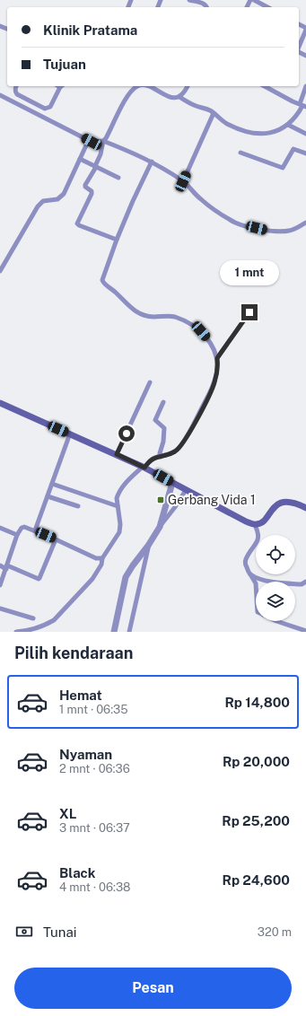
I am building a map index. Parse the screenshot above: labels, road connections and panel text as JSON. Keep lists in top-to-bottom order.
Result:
{
  "places": {
    "transit": ["Gerbang Vida 1"]
  },
  "page": {
    "banner": ["Klinik Pratama", "Tujuan"],
    "bubble": "1 mnt",
    "heading": "Pilih kendaraan",
    "list": [
      {
        "name": "Hemat",
        "note": "1 mnt · 06:35",
        "value": "Rp 14,800"
      },
      {
        "name": "Nyaman",
        "note": "2 mnt · 06:36",
        "value": "Rp 20,000"
      },
      {
        "name": "XL",
        "note": "3 mnt · 06:37",
        "value": "Rp 25,200"
      },
      {
        "name": "Black",
        "note": "4 mnt · 06:38",
        "value": "Rp 24,600"
      }
    ],
    "pay": ["Tunai", "320 m"],
    "buttons": "Pesan"
  }
}
